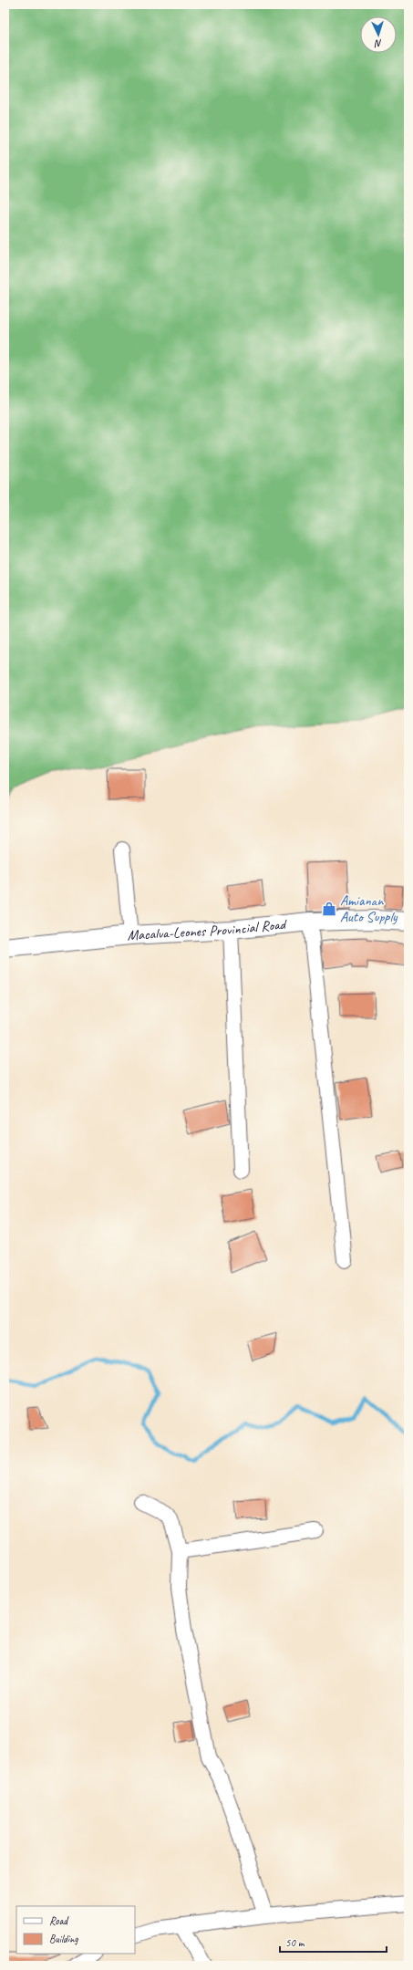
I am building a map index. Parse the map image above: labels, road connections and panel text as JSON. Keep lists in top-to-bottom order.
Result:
{
  "streets": {
    "street": ["Macalva-Leones Provincial Road"]
  },
  "places": {
    "shop": ["Amianan Auto Supply"]
  },
  "legend": ["Road", "Building"],
  "scale_bar": "50 m",
  "north": "bottom"
}
